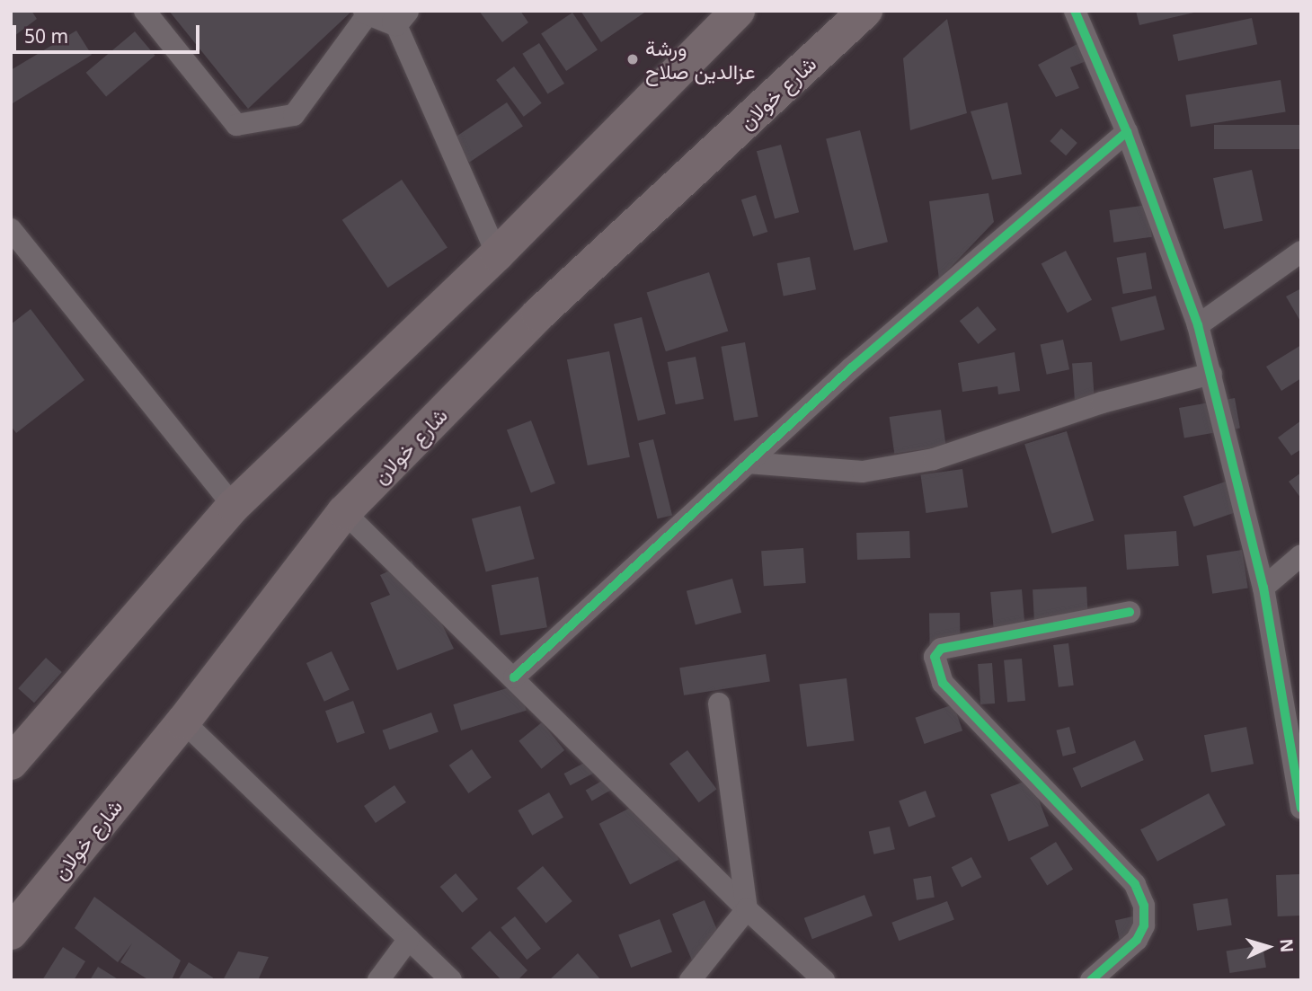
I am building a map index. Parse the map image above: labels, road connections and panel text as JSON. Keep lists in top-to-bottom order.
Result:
{
  "streets": {
    "main road": ["شارع خولان"]
  },
  "places": ["ورشة عزالدين صلاح"],
  "scale_bar": "50 m",
  "north": "right"
}
